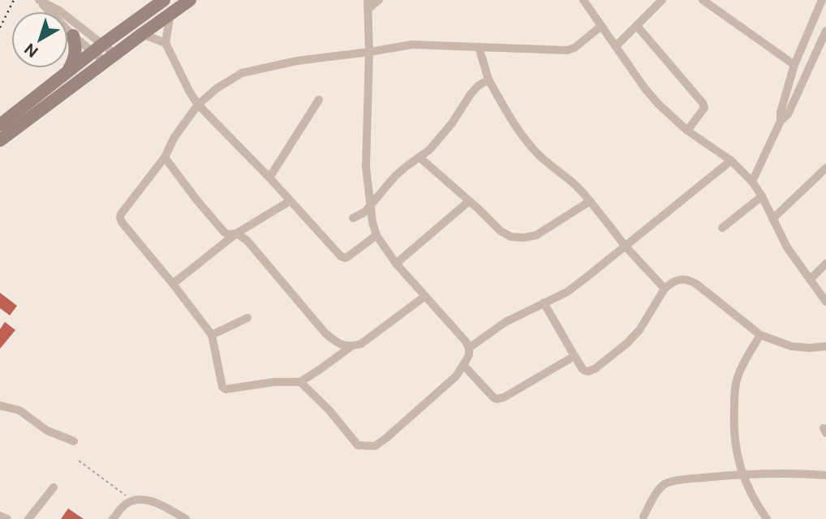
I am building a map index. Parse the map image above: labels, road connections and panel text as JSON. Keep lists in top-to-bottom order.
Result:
{
  "north": "bottom left"
}
